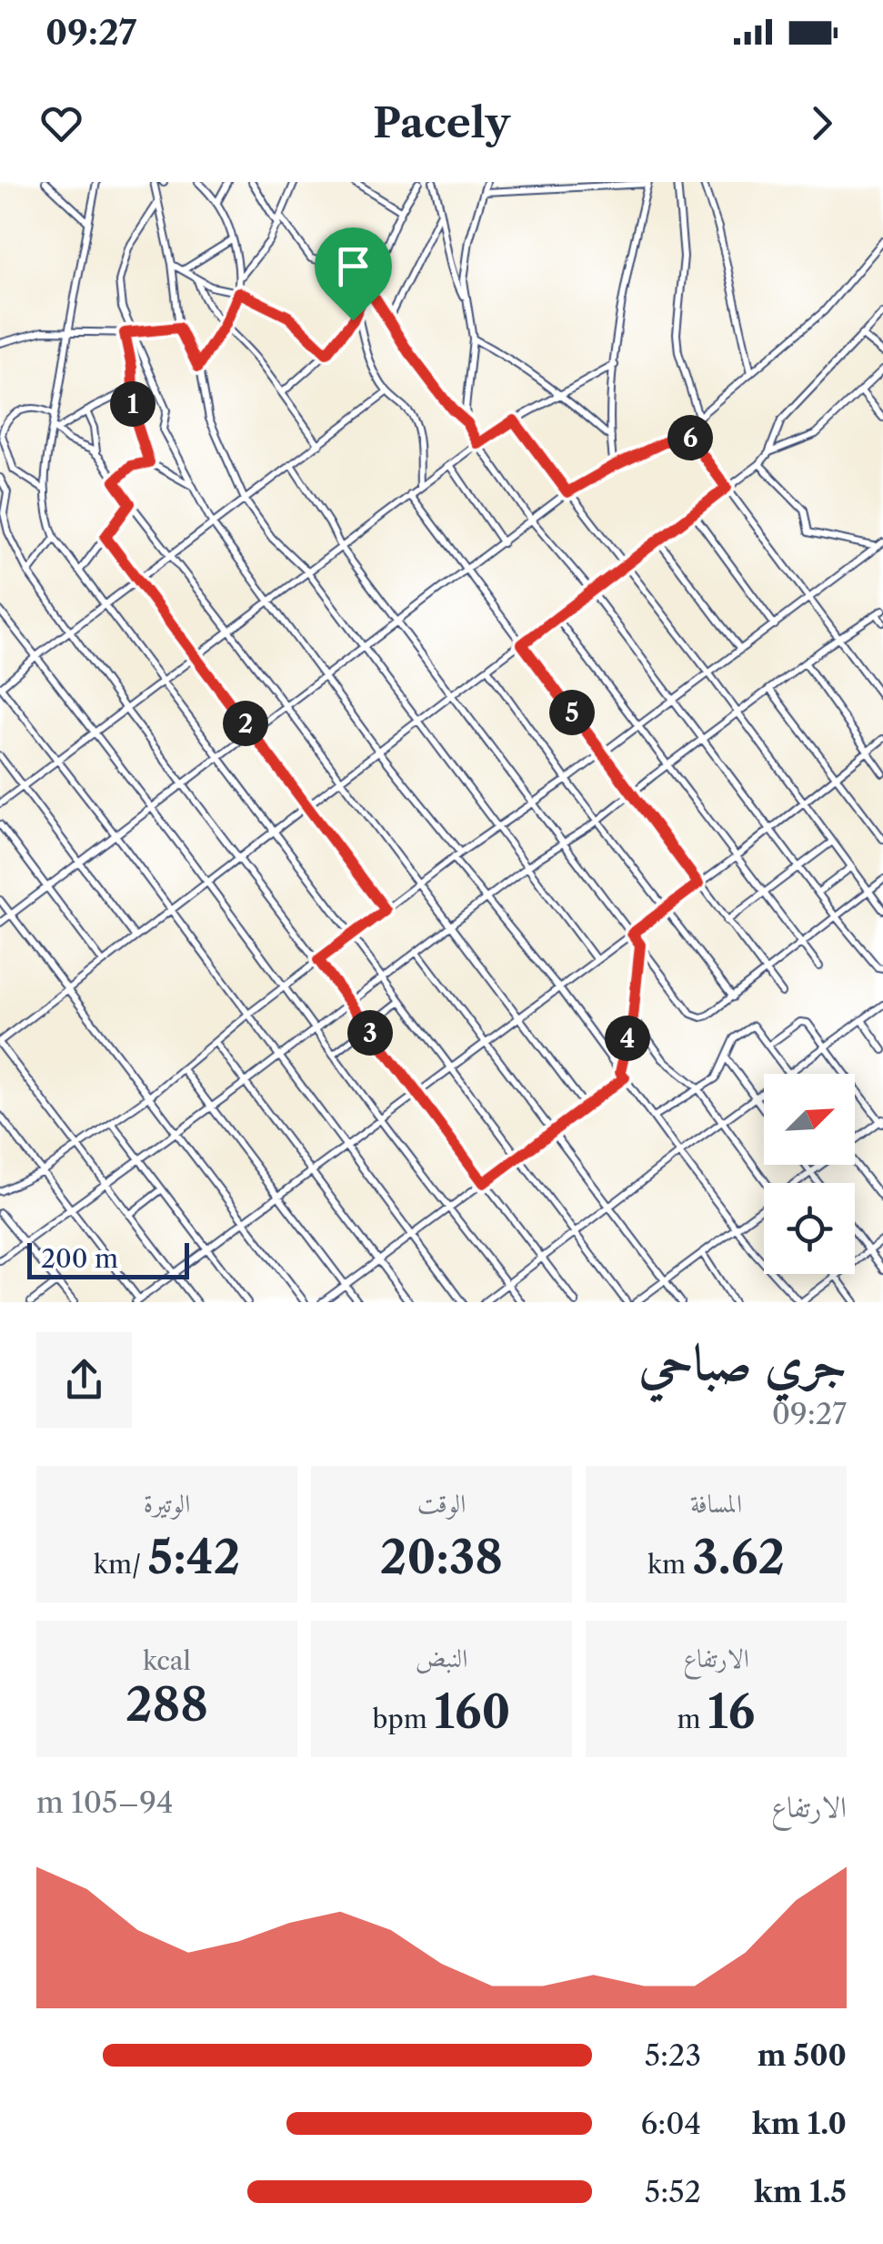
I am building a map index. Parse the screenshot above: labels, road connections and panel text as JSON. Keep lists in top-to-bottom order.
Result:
{
  "scale_bar": "200 m",
  "north": "top right",
  "page": {
    "status": "09:27",
    "header": "Pacely",
    "pins": [
      "1",
      "6",
      "5",
      "2",
      "3",
      "4"
    ],
    "scale": "200 m",
    "heading": ["جري صباحي", "09:27"],
    "stats": [
      ["المسافة", "3.62 km"],
      ["الوقت", "20:38"],
      ["الوتيرة", "5:42 /km"],
      ["الارتفاع", "16 m"],
      ["النبض", "160 bpm"],
      ["kcal", "288"]
    ],
    "chart": ["الارتفاع", "94–105 m"],
    "list": [
      {
        "name": "500 m",
        "note": "5:23"
      },
      {
        "name": "1.0 km",
        "note": "6:04"
      },
      {
        "name": "1.5 km",
        "note": "5:52"
      }
    ]
  }
}
